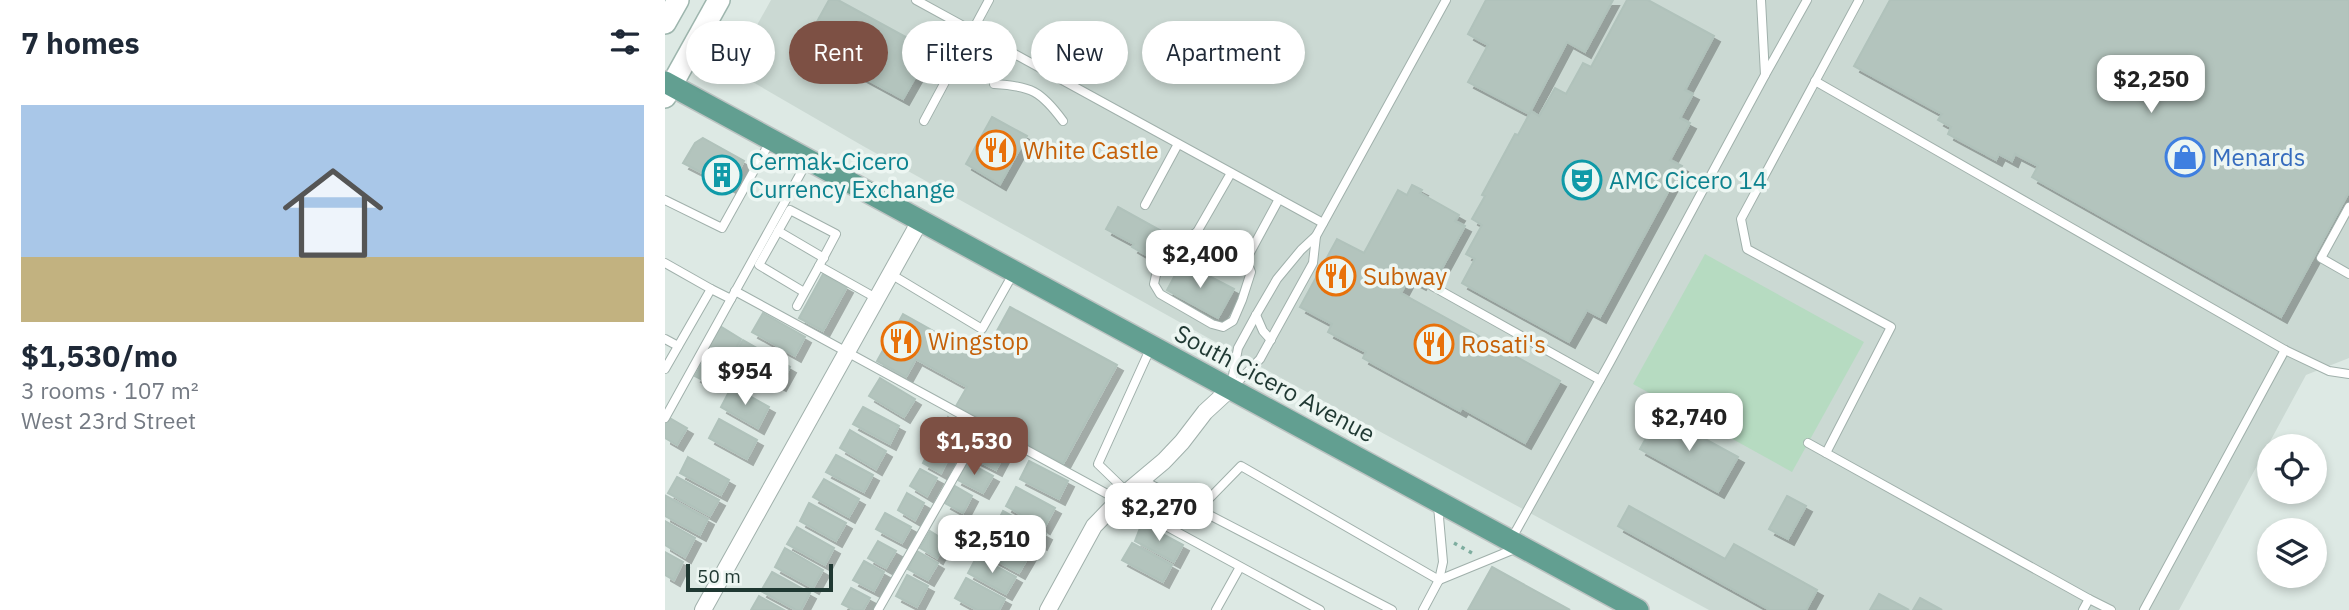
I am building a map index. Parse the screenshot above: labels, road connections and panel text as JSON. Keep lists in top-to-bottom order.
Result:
{
  "streets": {
    "main road": ["South Cicero Avenue"]
  },
  "places": {
    "restaurant": [
      "White Castle",
      "Subway",
      "Wingstop",
      "Rosati's"
    ],
    "shop": ["Menards"],
    "building": ["Cermak-Cicero Currency Exchange"],
    "theatre": ["AMC Cicero 14"]
  },
  "scale_bar": "50 m",
  "page": {
    "heading": "7 homes",
    "chip": [
      "Buy",
      "Rent",
      "Filters",
      "New",
      "Apartment"
    ],
    "price": [
      "$2,250",
      "$2,400",
      "$954",
      "$2,740",
      "$1,530",
      "$2,270",
      "$2,510"
    ],
    "list": [
      {
        "name": "$1,530/mo",
        "note": "3 rooms · 107 m² · West 23rd Street"
      }
    ],
    "scale": "50 m"
  }
}
